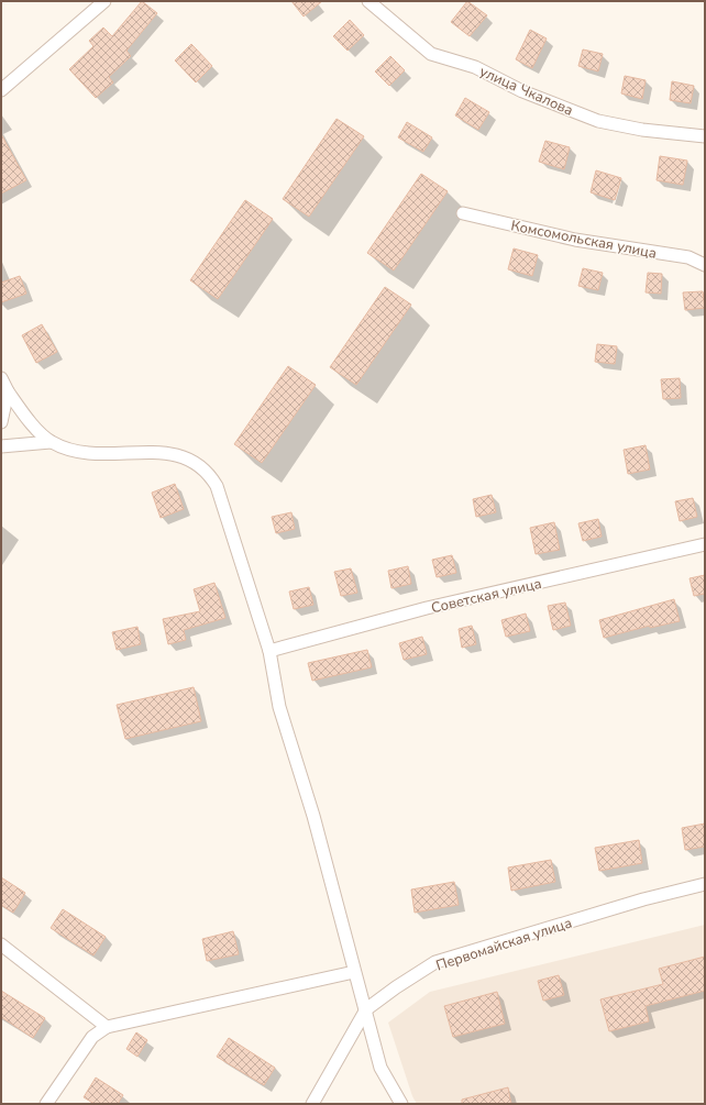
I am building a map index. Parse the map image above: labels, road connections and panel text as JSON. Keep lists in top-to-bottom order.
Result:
{
  "streets": {
    "street": [
      "улица Чкалова",
      "Комсомольская улица",
      "Советская улица",
      "Первомайская улица"
    ]
  }
}
